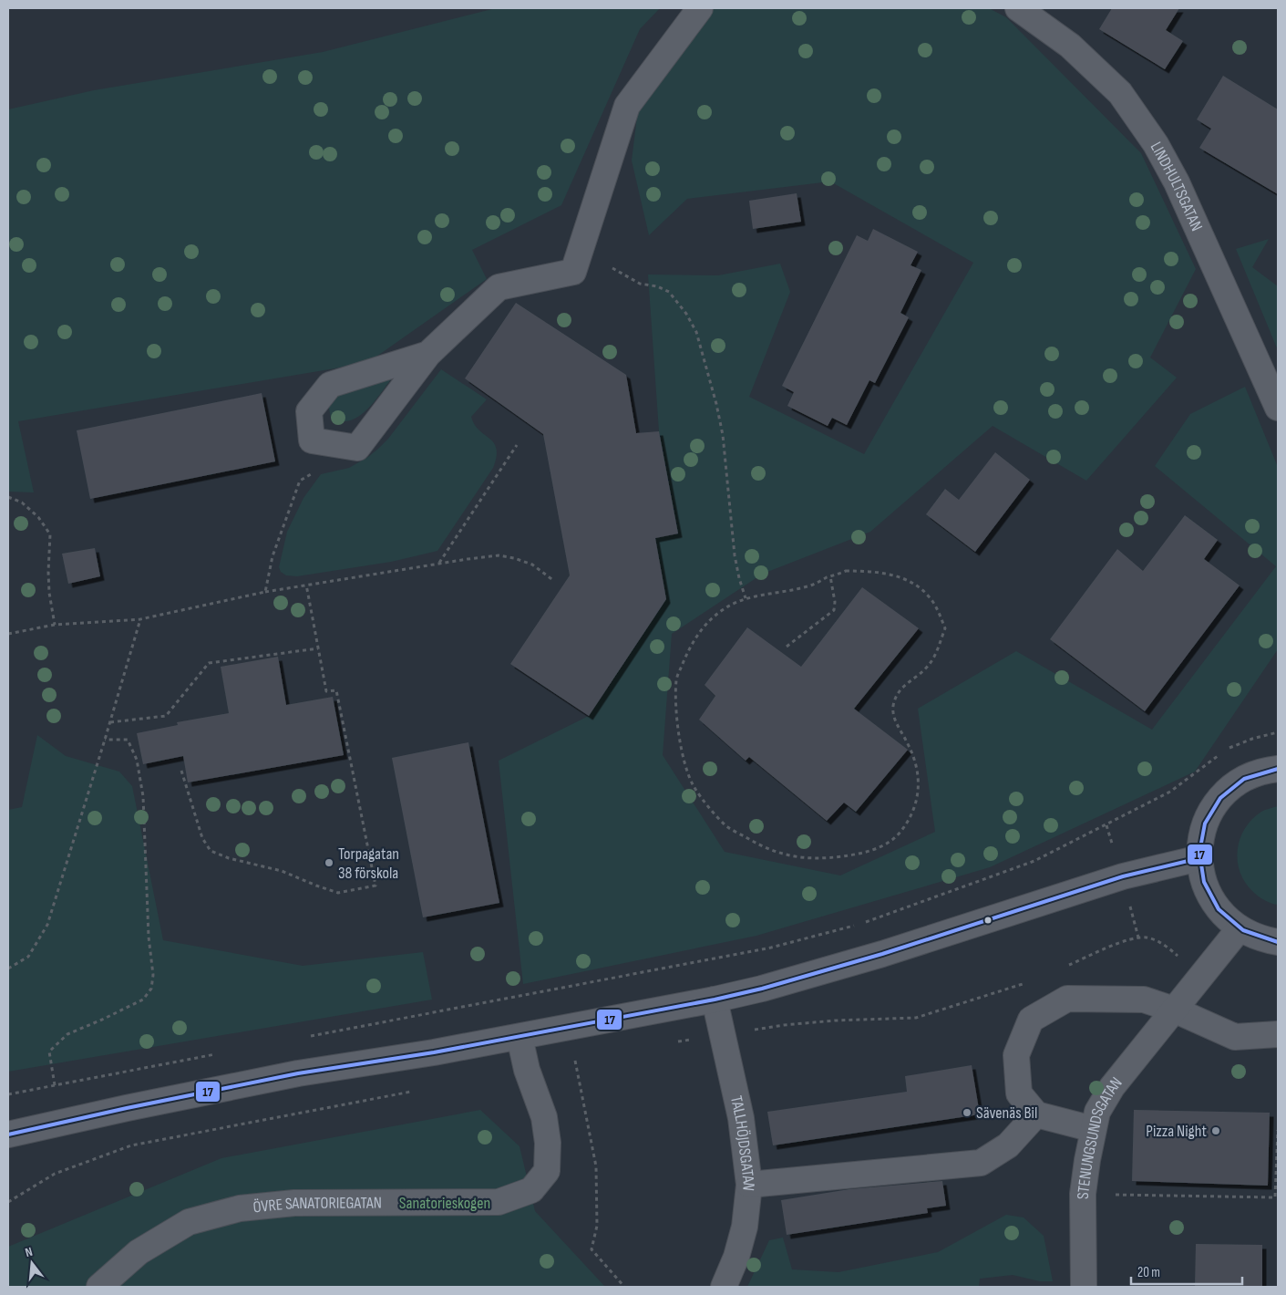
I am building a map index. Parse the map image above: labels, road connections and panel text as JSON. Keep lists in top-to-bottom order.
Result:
{
  "streets": {
    "street": [
      "LINDHULTSGATAN",
      "STENUNGSUNDSGATAN",
      "TALLHÖJDSGATAN",
      "ÖVRE SANATORIEGATAN"
    ]
  },
  "parks": ["Sanatorieskogen"],
  "places": ["Torpagatan 38 förskola", "Sävenäs Bil", "Pizza Night"],
  "lines": ["transit line 17"],
  "scale_bar": "20 m",
  "north": "top"
}
